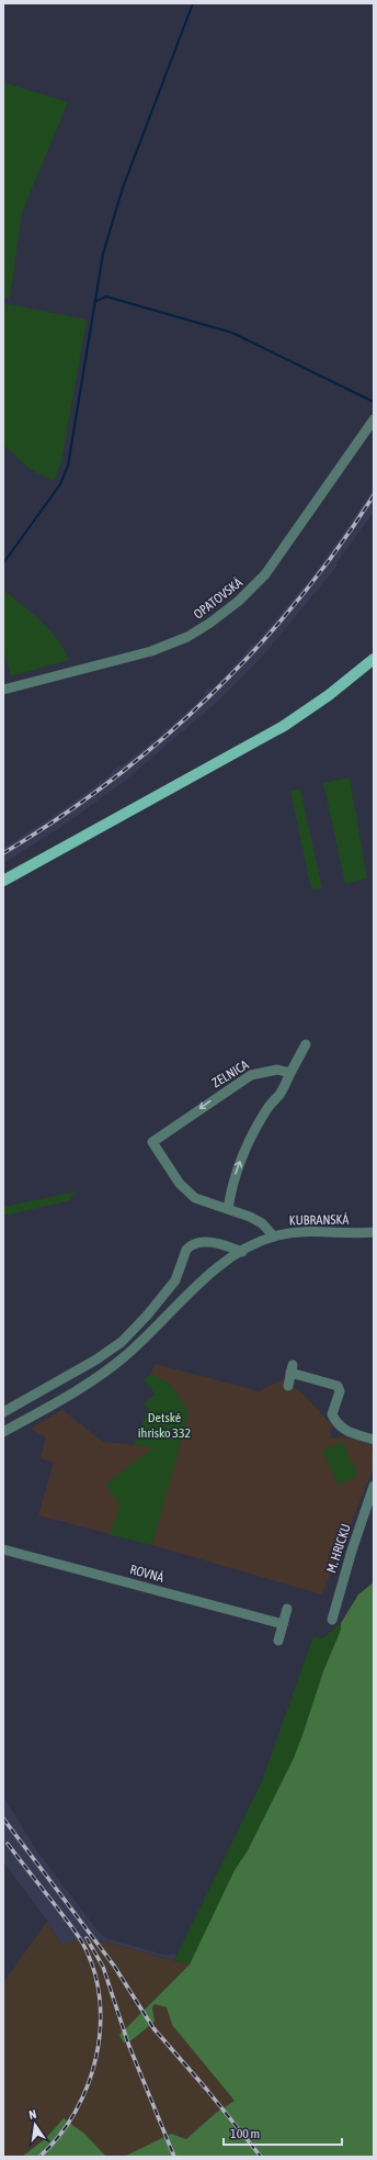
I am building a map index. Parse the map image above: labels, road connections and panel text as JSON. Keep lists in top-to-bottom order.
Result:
{
  "streets": {
    "street": [
      "OPATOVSKÁ",
      "ZELNICA",
      "KUBRANSKÁ",
      "M. HRICKU",
      "ROVNÁ"
    ]
  },
  "crossings": [
    ["ZELNICA", "KUBRANSKÁ"]
  ],
  "parks": ["Detské ihrisko 332"],
  "scale_bar": "100 m",
  "north": "top"
}
